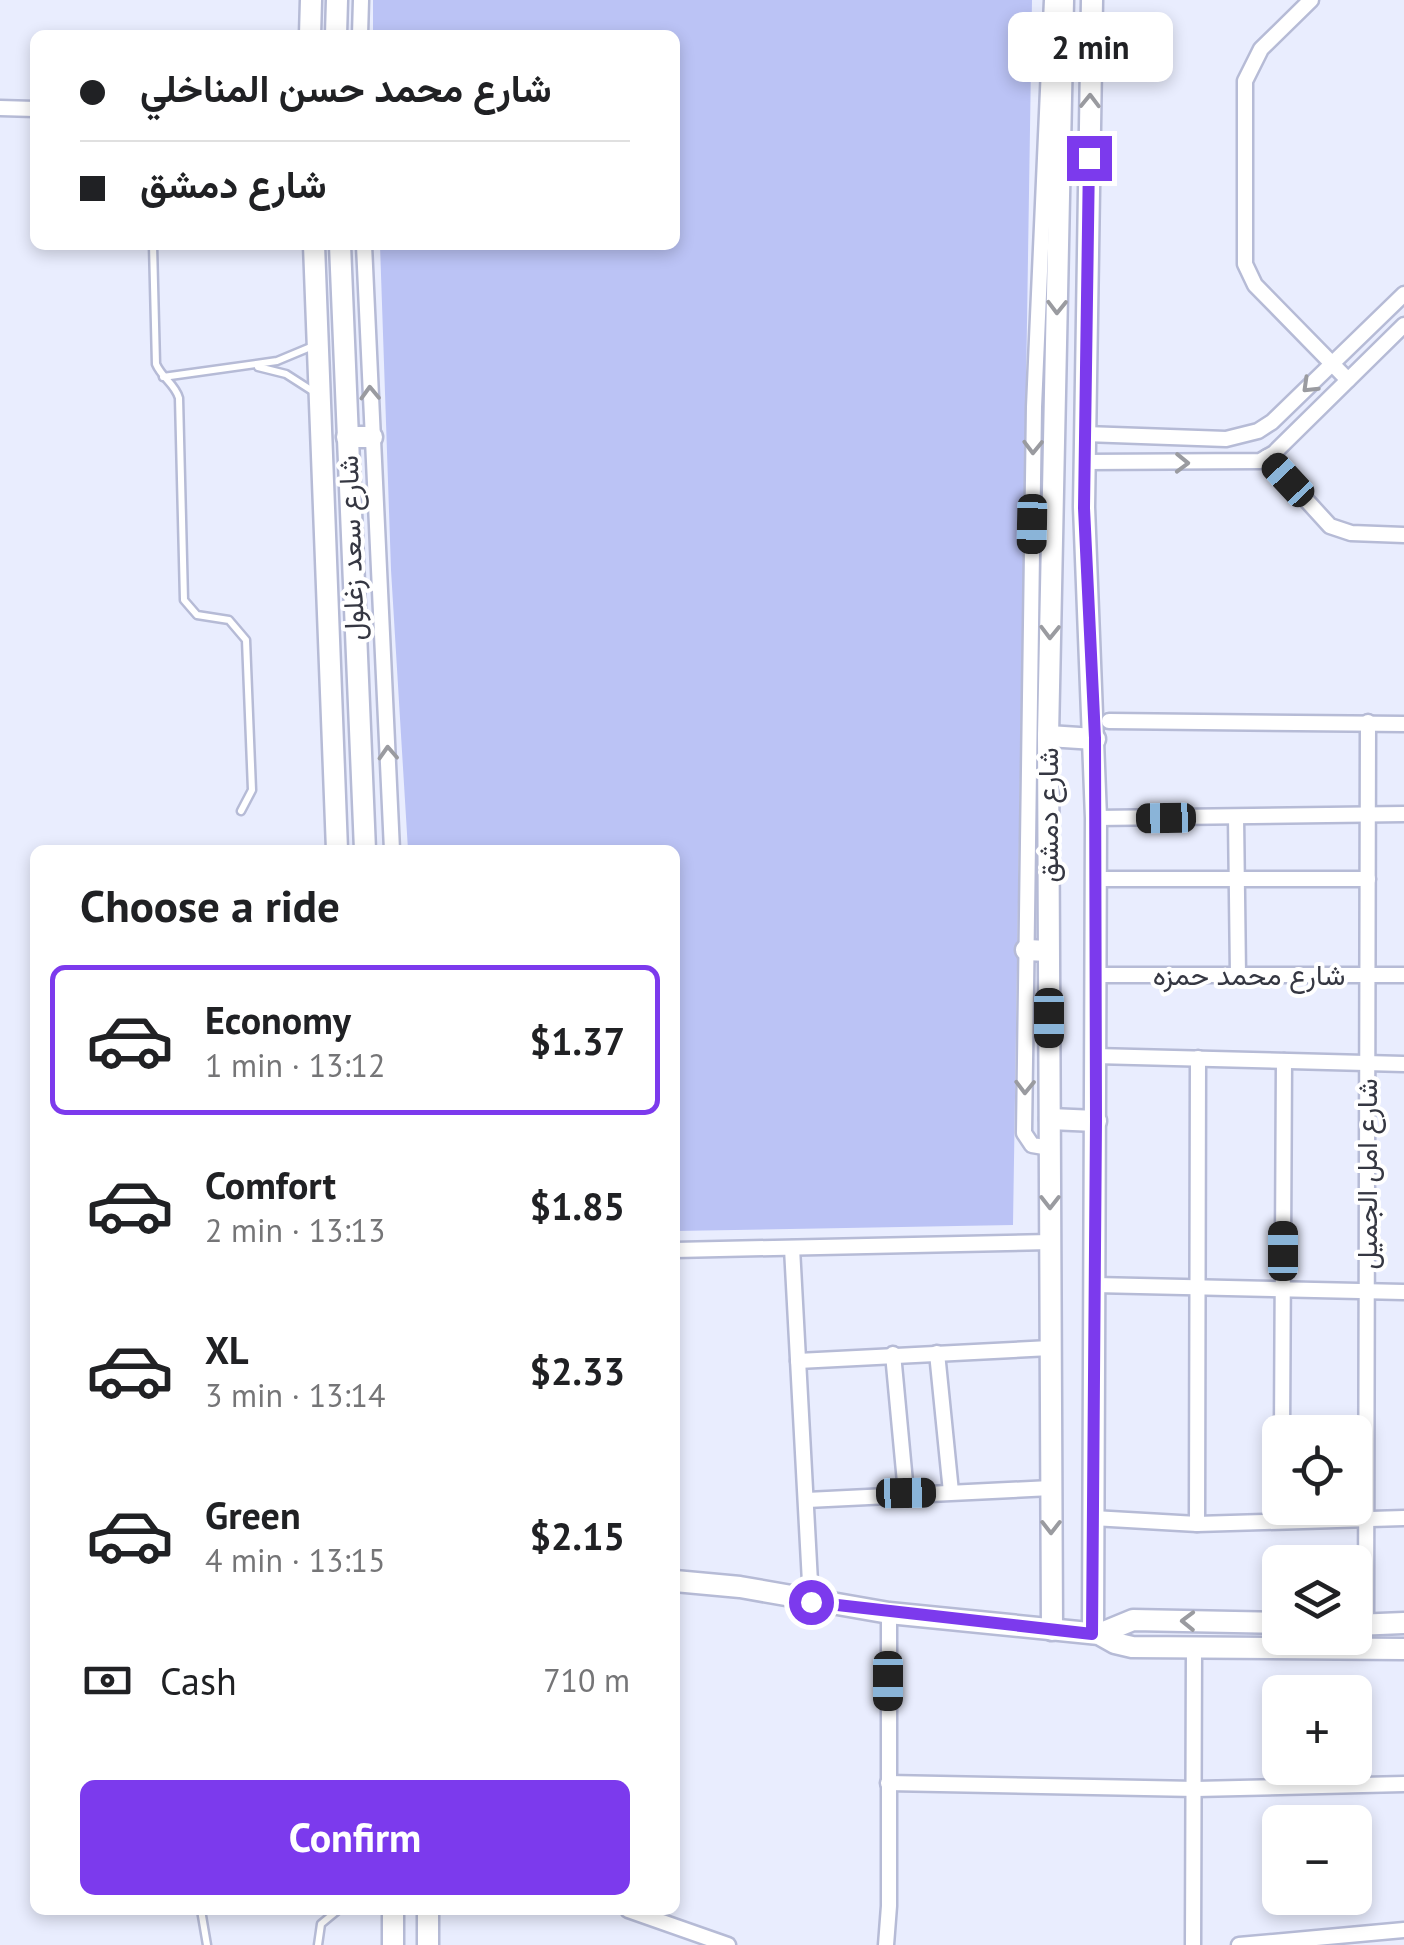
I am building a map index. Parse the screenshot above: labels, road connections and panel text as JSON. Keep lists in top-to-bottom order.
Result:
{
  "streets": {
    "street": [
      "شارع سعد زغلول",
      "شارع دمشق",
      "شارع محمد حمزه",
      "شارع امل الجميل"
    ]
  },
  "crossings": [
    ["شارع دمشق", "شارع محمد حمزه"],
    ["شارع محمد حمزه", "شارع امل الجميل"]
  ],
  "page": {
    "bubble": "2 min",
    "banner": ["شارع محمد حسن المناخلي", "شارع دمشق"],
    "heading": "Choose a ride",
    "list": [
      {
        "name": "Economy",
        "note": "1 min · 13:12",
        "value": "$1.37"
      },
      {
        "name": "Comfort",
        "note": "2 min · 13:13",
        "value": "$1.85"
      },
      {
        "name": "XL",
        "note": "3 min · 13:14",
        "value": "$2.33"
      },
      {
        "name": "Green",
        "note": "4 min · 13:15",
        "value": "$2.15"
      }
    ],
    "map_buttons": ["+", "−"],
    "pay": ["Cash", "710 m"],
    "buttons": "Confirm"
  }
}
